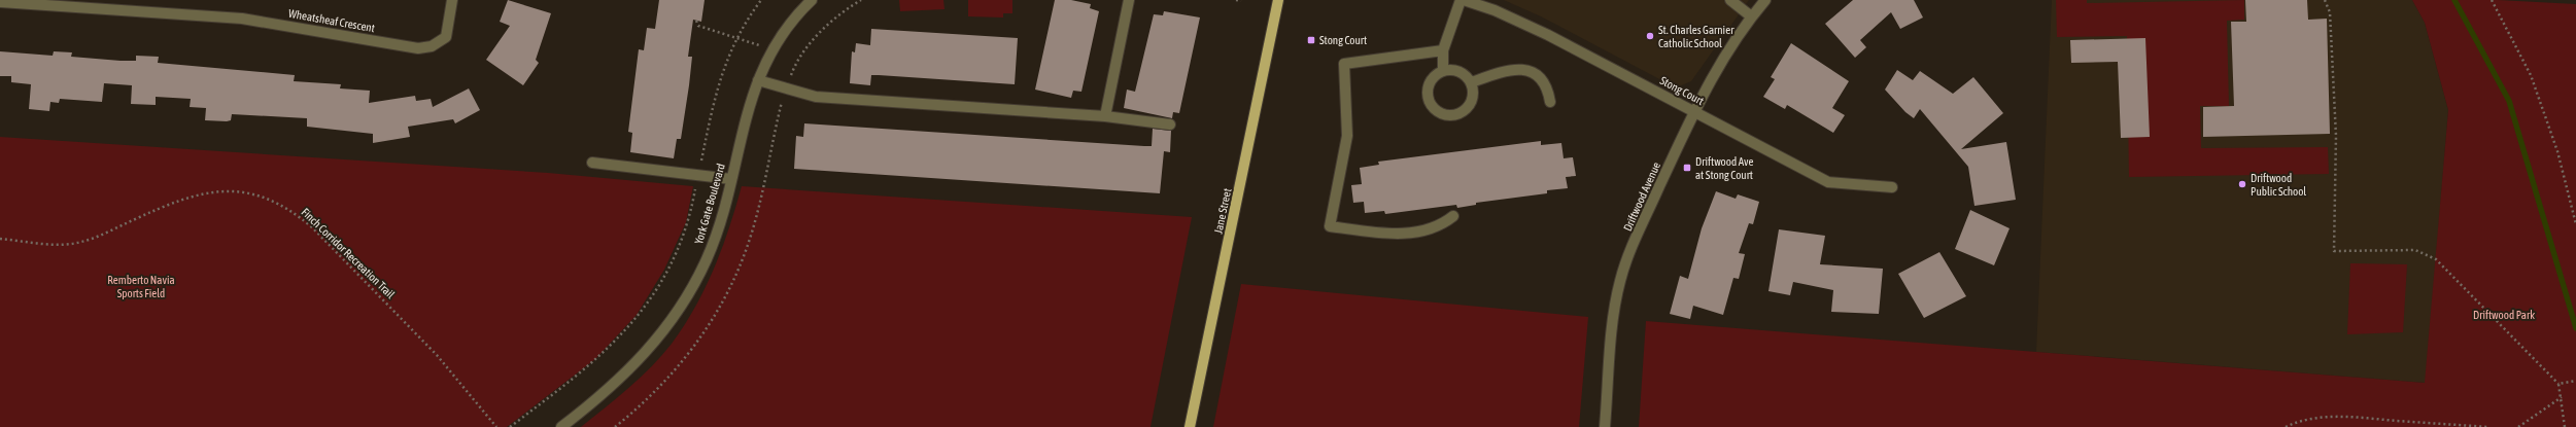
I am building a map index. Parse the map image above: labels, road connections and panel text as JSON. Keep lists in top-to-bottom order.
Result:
{
  "streets": {
    "main road": ["Jane Street"],
    "street": [
      "Wheatsheaf Crescent",
      "Stong Court",
      "Driftwood Avenue",
      "York Gate Boulevard"
    ],
    "path": ["Finch Corridor Recreation Trail"]
  },
  "crossings": [
    ["Stong Court", "Driftwood Avenue"]
  ],
  "parks": ["Remberto Navia Sports Field", "Driftwood Park"],
  "places": {
    "other": ["St. Charles Garnier Catholic School", "Driftwood Public School"],
    "transit": ["Stong Court", "Driftwood Ave at Stong Court"]
  }
}
